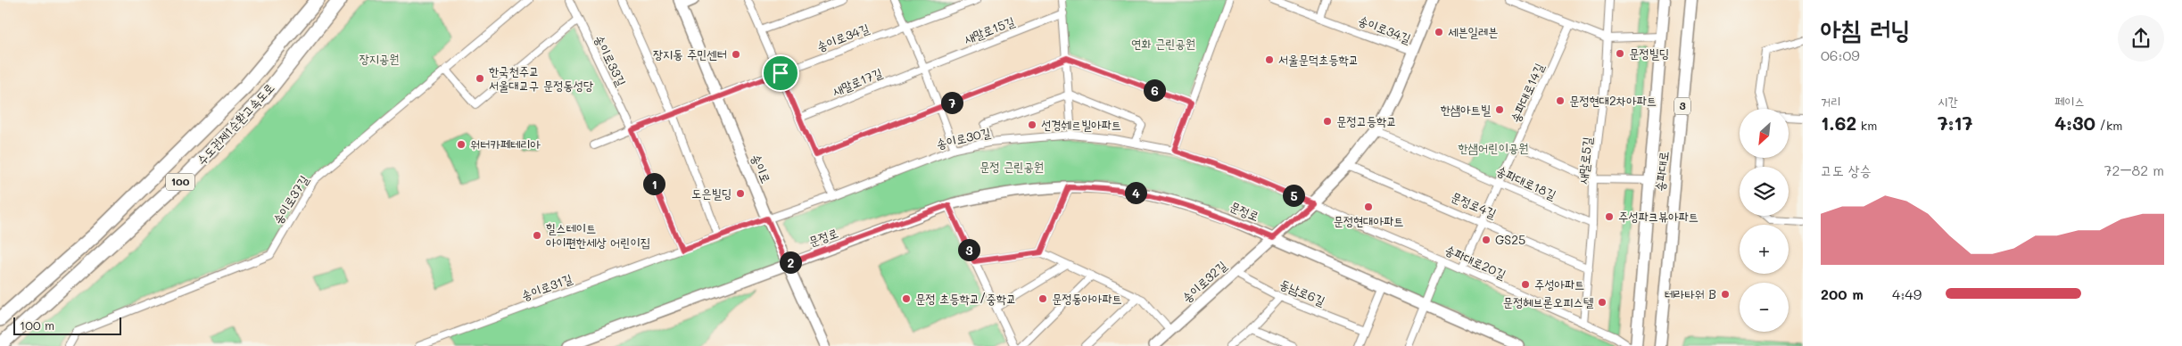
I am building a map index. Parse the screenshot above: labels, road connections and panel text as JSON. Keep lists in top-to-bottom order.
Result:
{
  "streets": {
    "highway": ["수도권제1순환고속도로", "100"],
    "main road": ["3", "송파대로"],
    "street": [
      "송이로34길",
      "새말로15길",
      "송이로33길",
      "새말로17길",
      "송파대로14길",
      "송이로30길",
      "새말로5길",
      "송이로",
      "송파대로18길",
      "송이로37길",
      "문정로4길",
      "문정로",
      "송파대로20길",
      "송이로32길",
      "송이로31길",
      "동남로6길"
    ]
  },
  "crossings": [
    ["송이로34길", "송이로"],
    ["새말로15길", "새말로17길"],
    ["송파대로14길", "송파대로18길"],
    ["송파대로14길", "문정로4길"],
    ["송파대로14길", "송파대로20길"],
    ["송이로30길", "송이로"],
    ["송이로30길", "송파대로20길"],
    ["송이로30길", "송이로31길"],
    ["새말로5길", "송파대로18길"],
    ["새말로5길", "문정로4길"],
    ["새말로5길", "송파대로20길"],
    ["송이로", "문정로"],
    ["송이로", "송이로31길"],
    ["문정로", "송이로32길"],
    ["송이로32길", "동남로6길"]
  ],
  "parks": [
    "연화 근린공원",
    "장지공원",
    "한샘어린이공원",
    "문정 근린공원"
  ],
  "places": [
    "세븐일레븐",
    "문정빌딩",
    "장지동 주민센터",
    "서울문덕초등학교",
    "한국천주교 서울대교구 문정동성당",
    "문정현대2차아파트",
    "한샘아트빌",
    "문정고등학교",
    "선경쉐르빌아파트",
    "워터카페테리아",
    "도은빌딩",
    "문정현대아파트",
    "주성파크뷰아파트",
    "힐스테이트 아이편한세상 어린이집",
    "GS25",
    "주성아파트",
    "테라타워 B",
    "문정 초등학교/중학교",
    "문정동아아파트",
    "문정헤브론오피스텔"
  ],
  "scale_bar": "100 m",
  "north": "bottom left",
  "page": {
    "heading": ["아침 러닝", "06:09"],
    "stats": [
      ["거리", "1.62 km"],
      ["시간", "7:17"],
      ["페이스", "4:30 /km"]
    ],
    "pins": [
      "6",
      "7",
      "1",
      "4",
      "5",
      "3",
      "2"
    ],
    "map_buttons": ["+", "−"],
    "chart": ["고도 상승", "72–82 m"],
    "list": [
      {
        "name": "200 m",
        "note": "4:49"
      }
    ],
    "scale": "100 m"
  }
}
